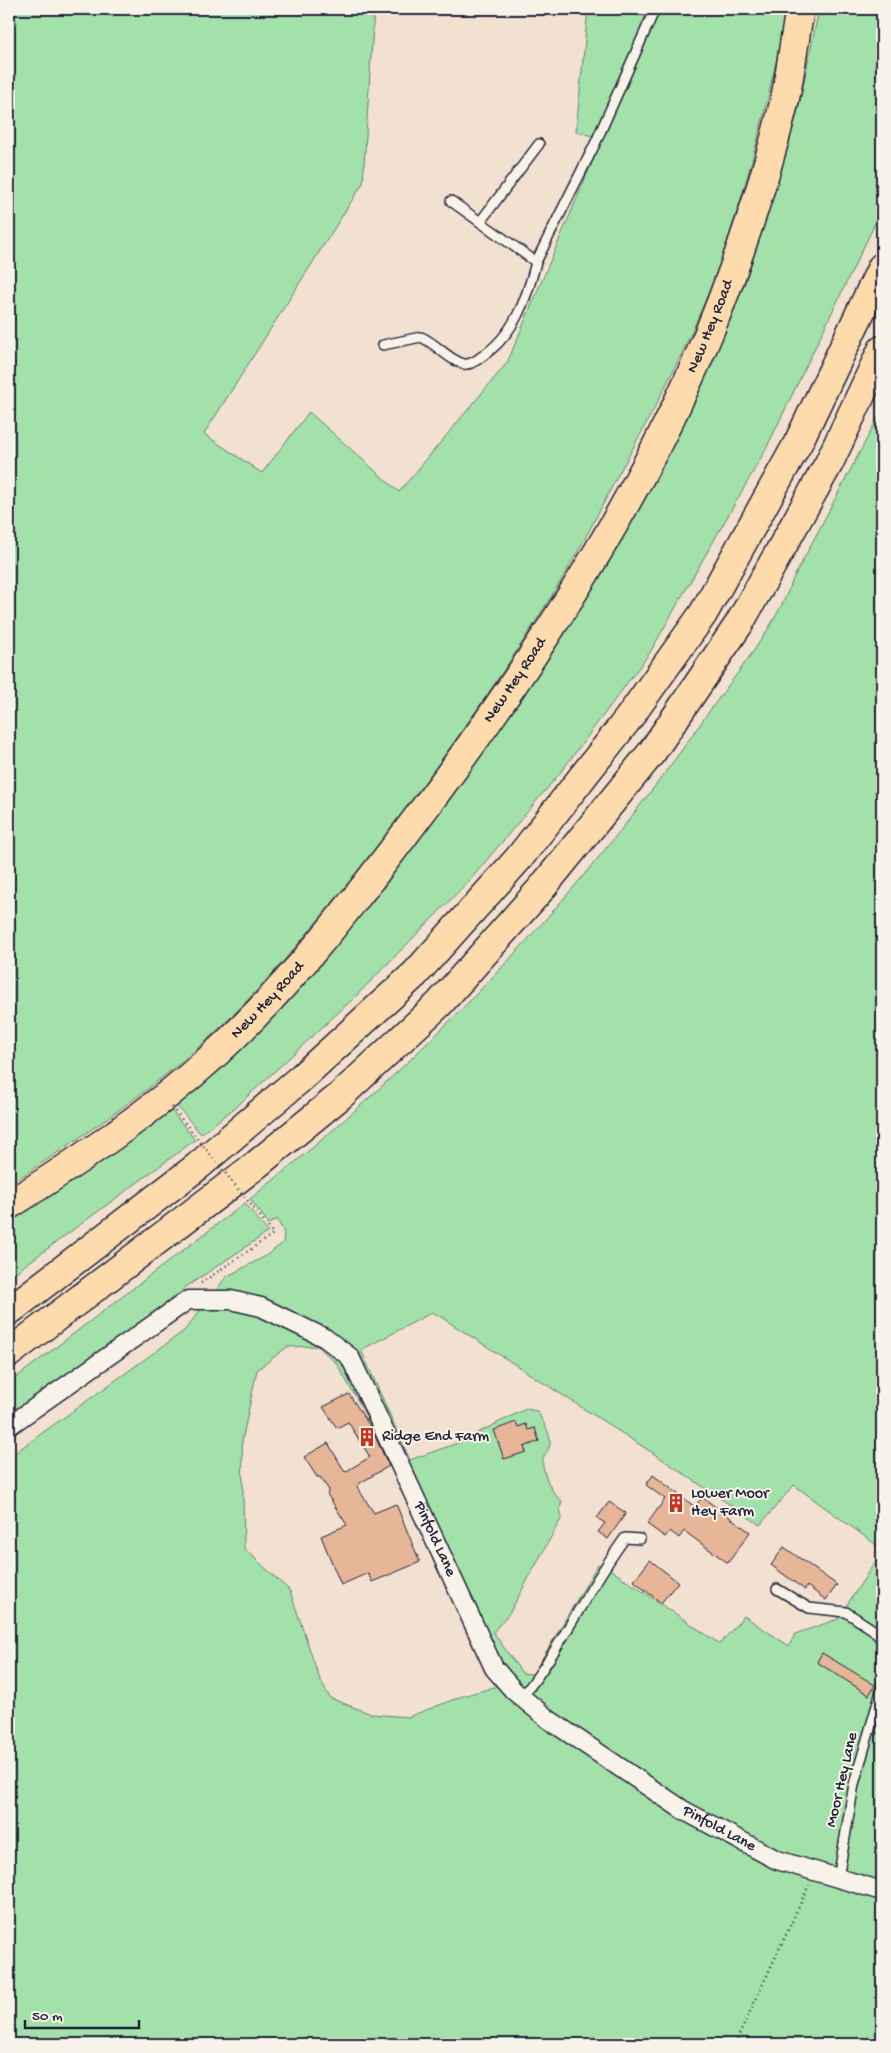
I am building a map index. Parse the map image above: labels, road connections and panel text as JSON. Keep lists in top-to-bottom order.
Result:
{
  "streets": {
    "main road": ["New Hey Road"],
    "street": ["Pinfold Lane"],
    "lane": ["Moor Hey Lane"]
  },
  "crossings": [
    ["Pinfold Lane", "Moor Hey Lane"]
  ],
  "places": {
    "building": ["Ridge End Farm", "Lower Moor Hey Farm"]
  },
  "scale_bar": "50 m"
}
